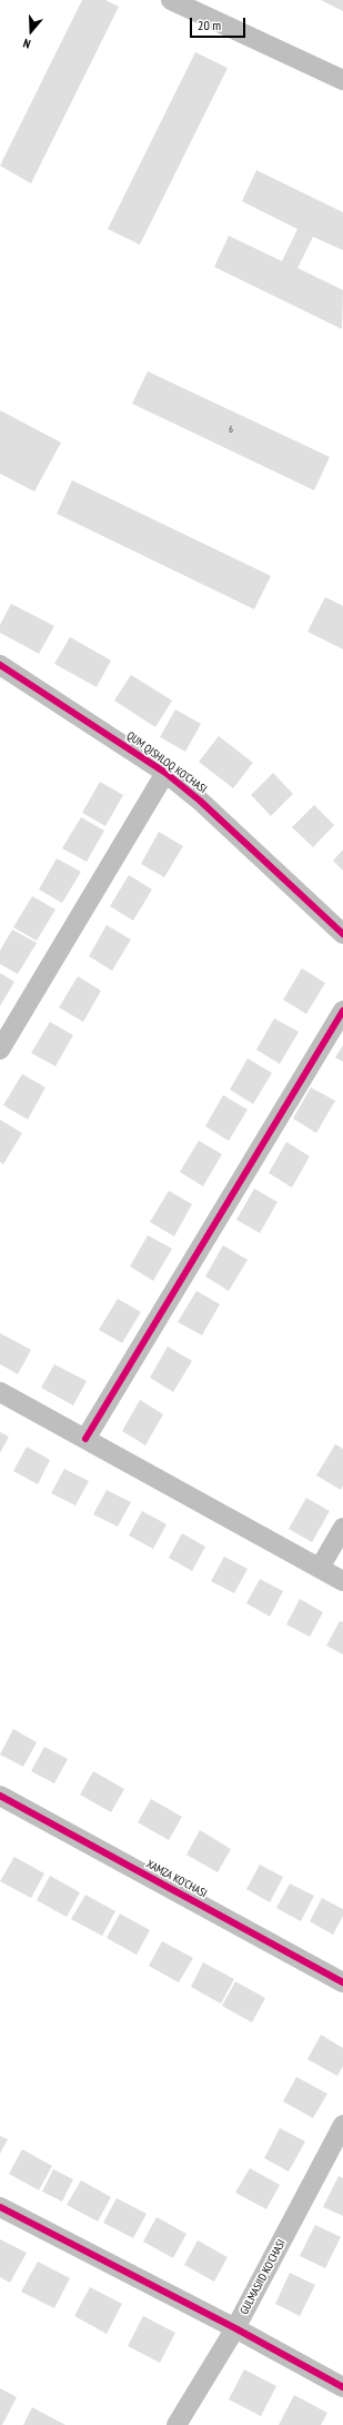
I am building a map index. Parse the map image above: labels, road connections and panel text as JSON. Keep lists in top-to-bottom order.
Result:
{
  "streets": {
    "street": ["QUM QISHLOQ KO'CHASI", "XAMZA KO'CHASI", "GULMASJID KO'CHASI"]
  },
  "house_numbers": ["6"],
  "scale_bar": "20 m",
  "north": "bottom"
}
